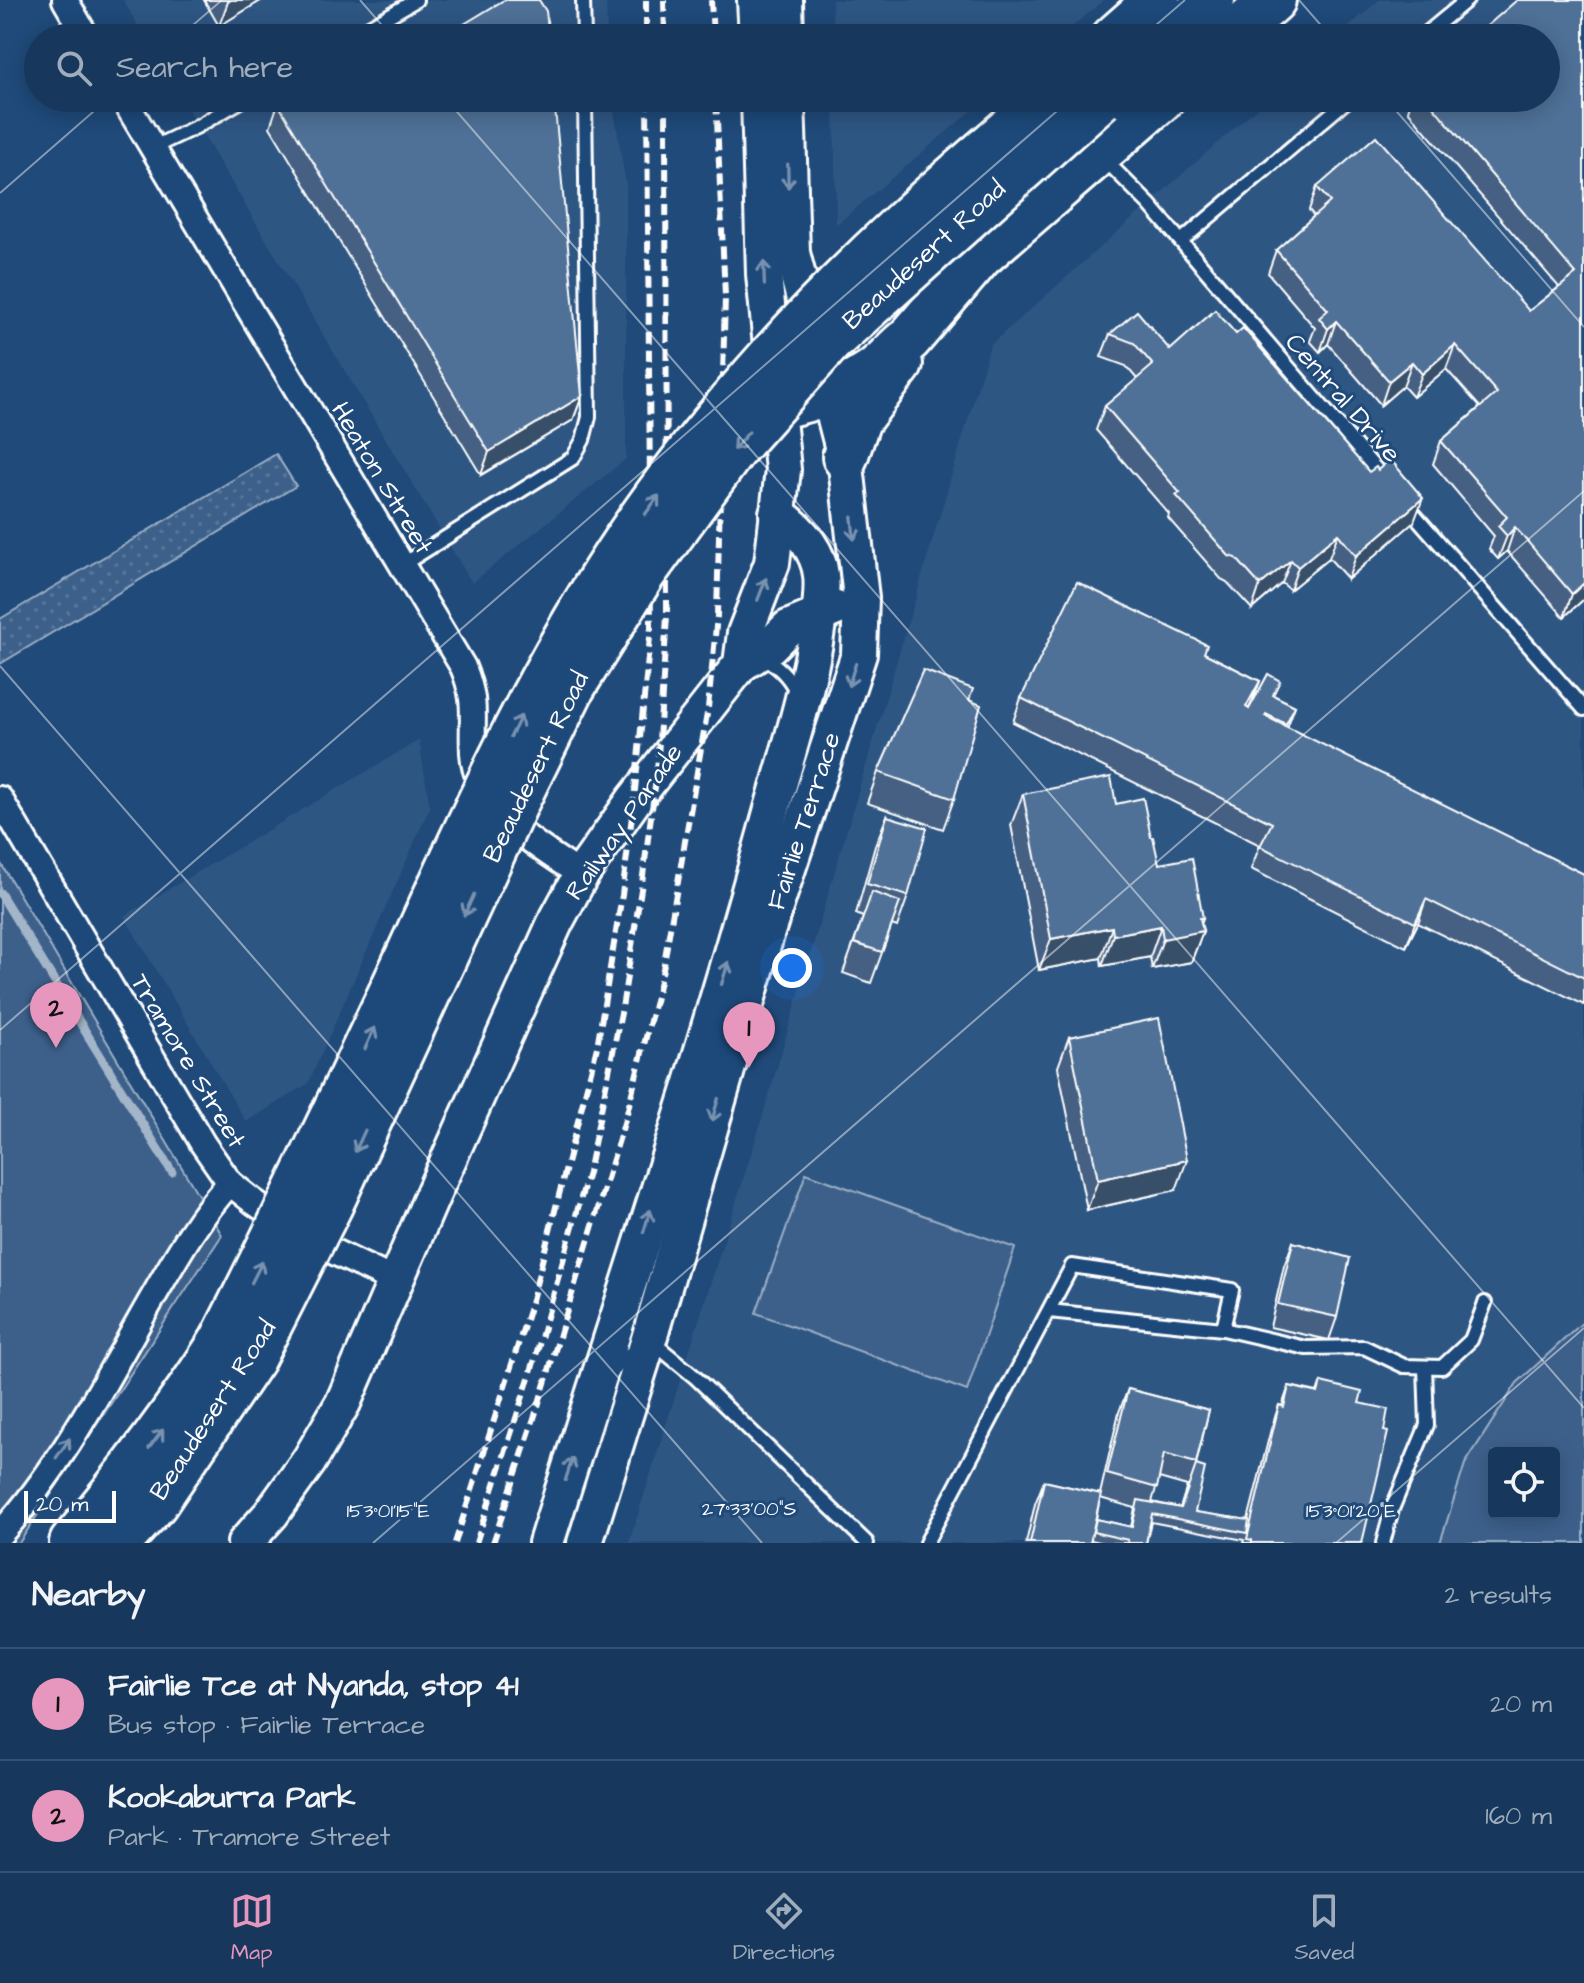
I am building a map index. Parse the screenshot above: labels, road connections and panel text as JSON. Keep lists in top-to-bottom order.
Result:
{
  "streets": {
    "highway": ["Beaudesert Road"],
    "street": [
      "Heaton Street",
      "Fairlie Terrace",
      "Railway Parade",
      "Tramore Street"
    ],
    "lane": ["Central Drive"]
  },
  "crossings": [
    ["Heaton Street", "Railway Parade"],
    ["Fairlie Terrace", "Railway Parade"],
    ["Railway Parade", "Tramore Street"]
  ],
  "scale_bar": "20 m",
  "page": {
    "search": "Search here",
    "pins": ["2", "1"],
    "scale": "20 m",
    "heading": ["Nearby", "2 results"],
    "list": [
      {
        "mark": "1",
        "name": "Fairlie Tce at Nyanda, stop 41",
        "note": "Bus stop · Fairlie Terrace",
        "value": "20 m"
      },
      {
        "mark": "2",
        "name": "Kookaburra Park",
        "note": "Park · Tramore Street",
        "value": "160 m"
      }
    ],
    "nav": ["Map", "Directions", "Saved"]
  },
  "coordinates": ["27°33'00\"S", "153°01'15\"E", "153°01'20\"E"]
}
